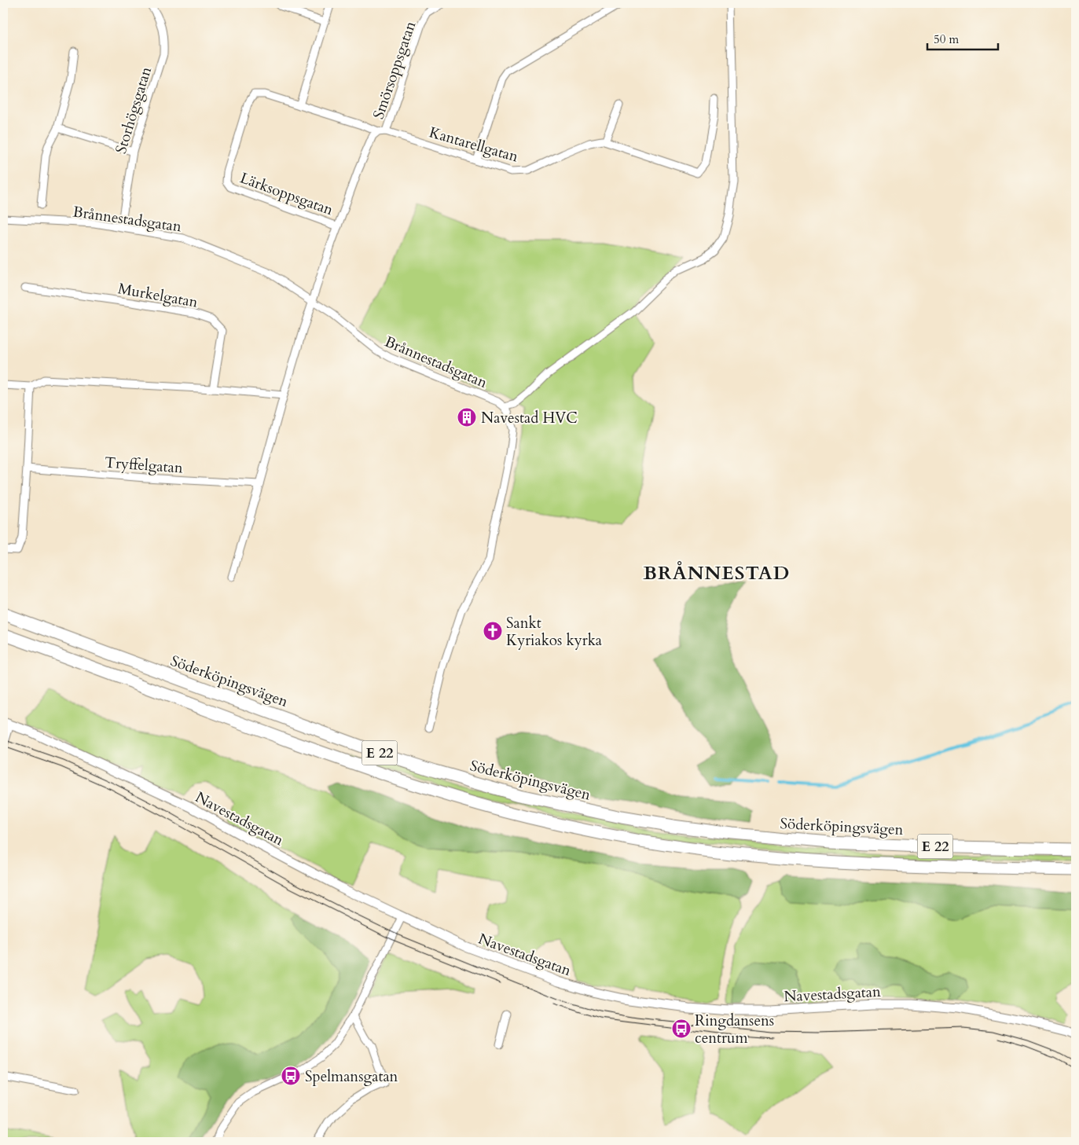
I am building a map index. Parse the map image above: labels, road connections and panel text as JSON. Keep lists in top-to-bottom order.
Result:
{
  "streets": {
    "highway": ["Söderköpingsvägen", "E 22"],
    "street": [
      "Smörsoppsgatan",
      "Storhögsgatan",
      "Kantarellgatan",
      "Lärksoppsgatan",
      "Brånnestadsgatan",
      "Murkelgatan",
      "Tryffelgatan",
      "Navestadsgatan"
    ]
  },
  "crossings": [
    ["Smörsoppsgatan", "Kantarellgatan"],
    ["Storhögsgatan", "Brånnestadsgatan"],
    ["Kantarellgatan", "Lärksoppsgatan"]
  ],
  "districts": ["BRÅNNESTAD"],
  "places": {
    "building": ["Navestad HVC"],
    "church": ["Sankt Kyriakos kyrka"],
    "bus stop": ["Ringdansens centrum", "Spelmansgatan"]
  },
  "scale_bar": "50 m"
}
